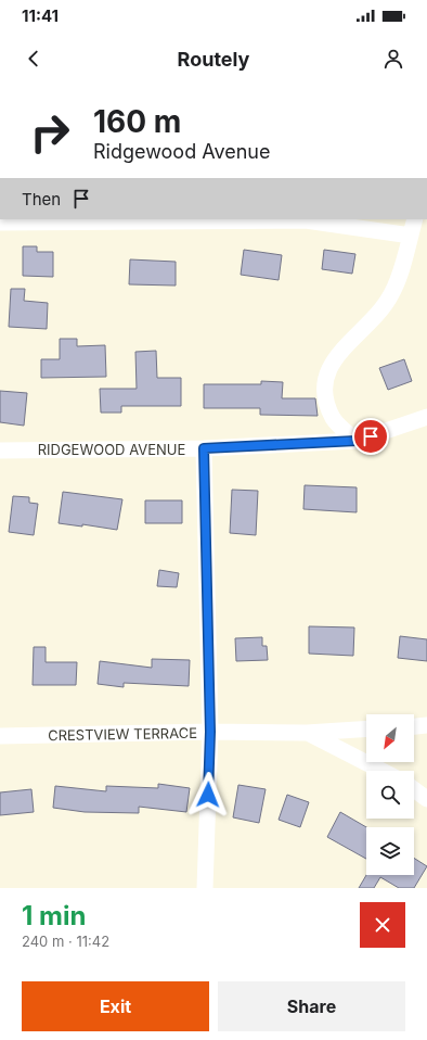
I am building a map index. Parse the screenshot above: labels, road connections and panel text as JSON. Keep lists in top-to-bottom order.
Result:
{
  "streets": {
    "street": ["RIDGEWOOD AVENUE", "CRESTVIEW TERRACE"]
  },
  "north": "bottom left",
  "page": {
    "status": "11:41",
    "header": "Routely",
    "turn": ["160 m", "Ridgewood Avenue"],
    "then": "Then",
    "heading": ["1 min", "240 m · 11:42"],
    "buttons": ["Exit", "Share"]
  }
}
